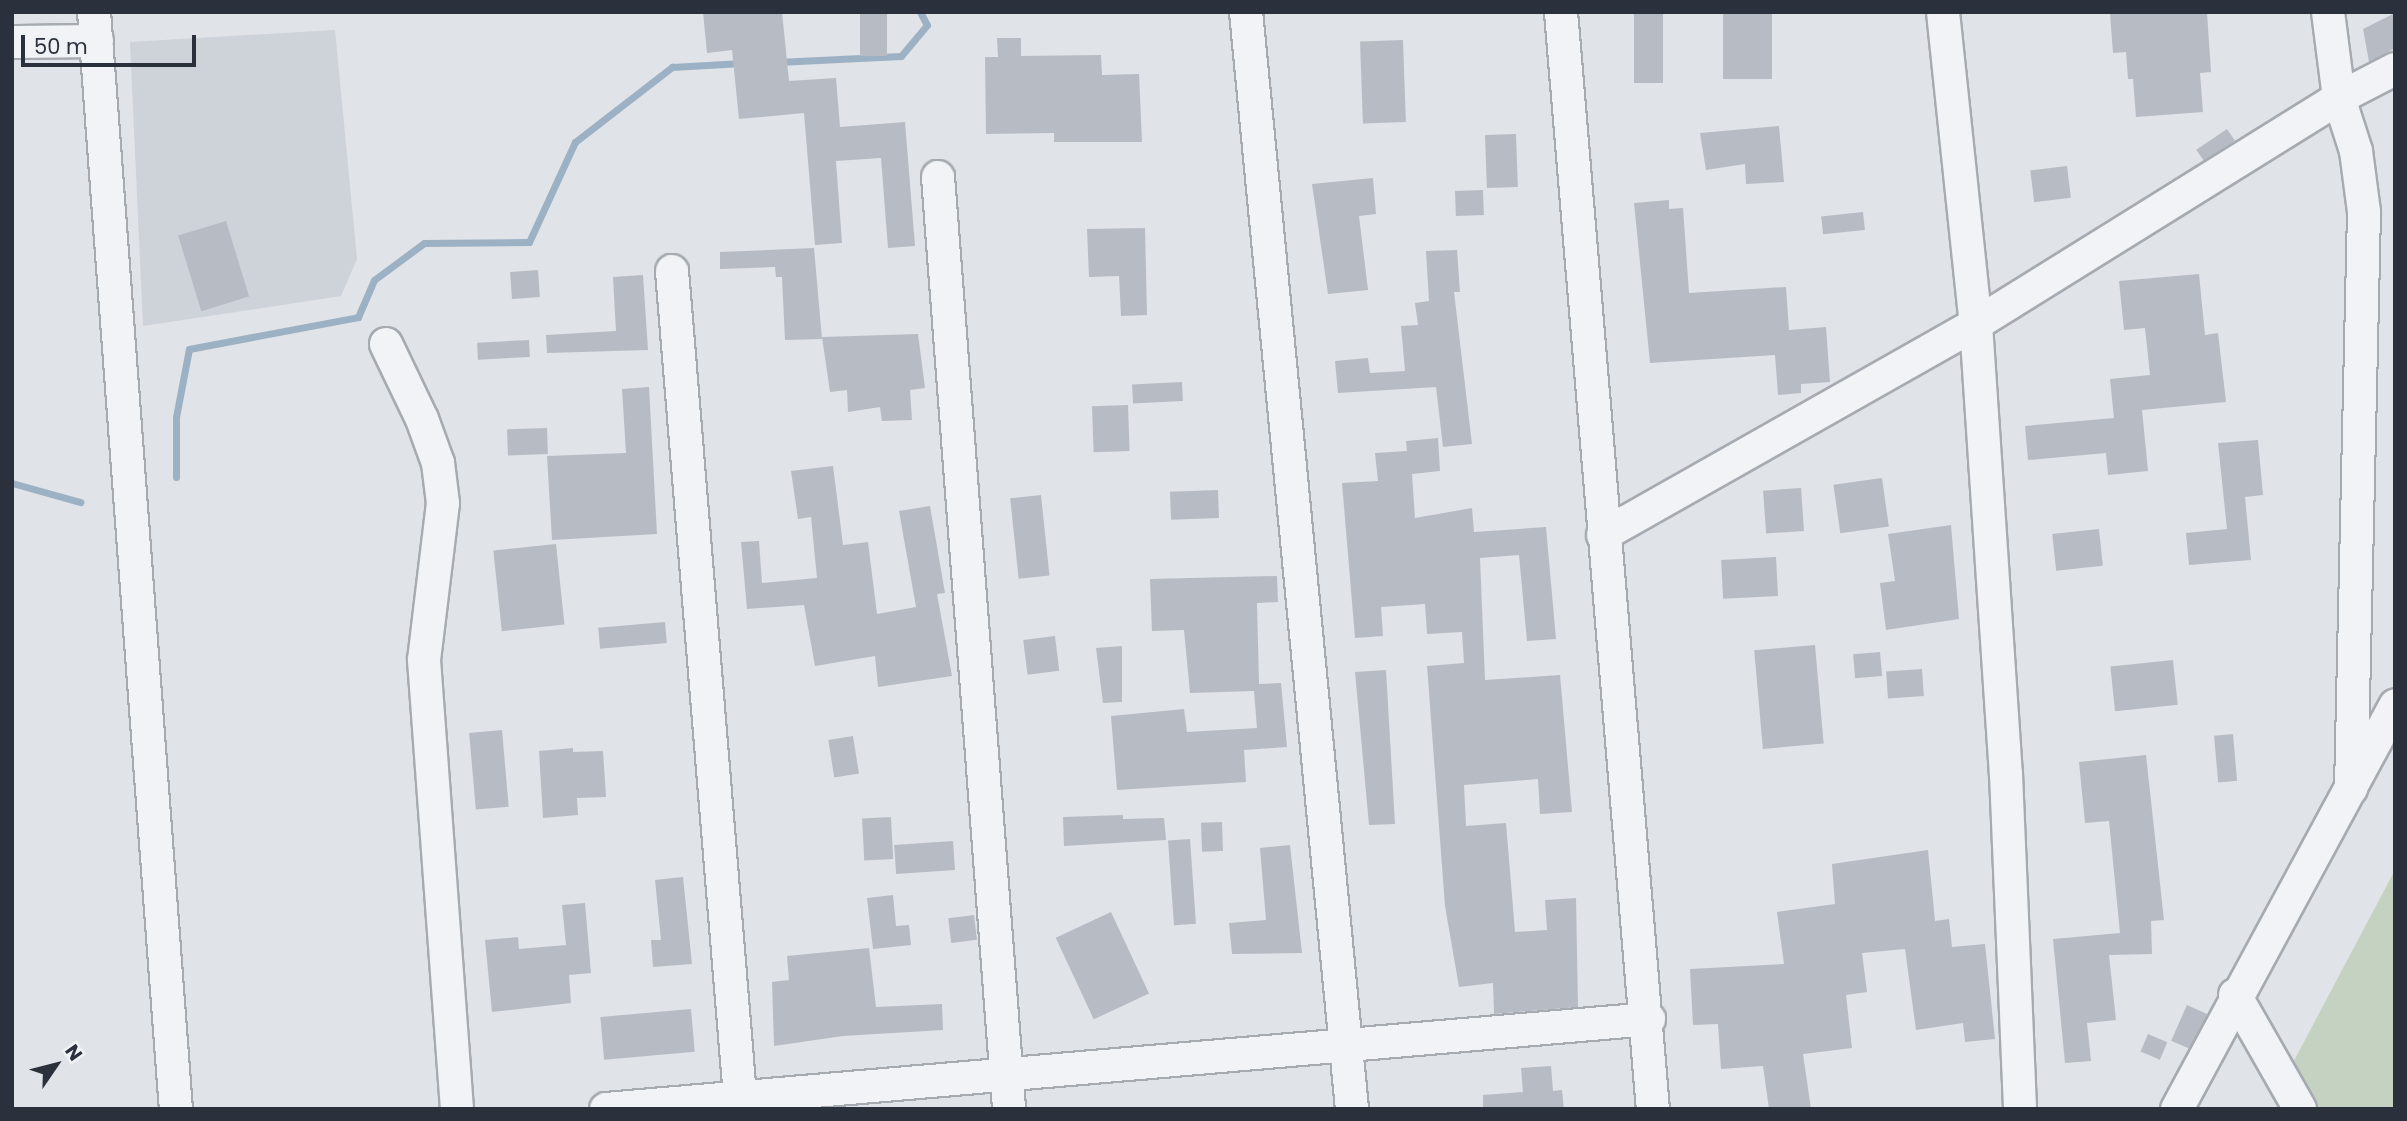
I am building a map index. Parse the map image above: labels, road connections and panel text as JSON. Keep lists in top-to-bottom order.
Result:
{
  "scale_bar": "50 m",
  "north": "top right"
}
